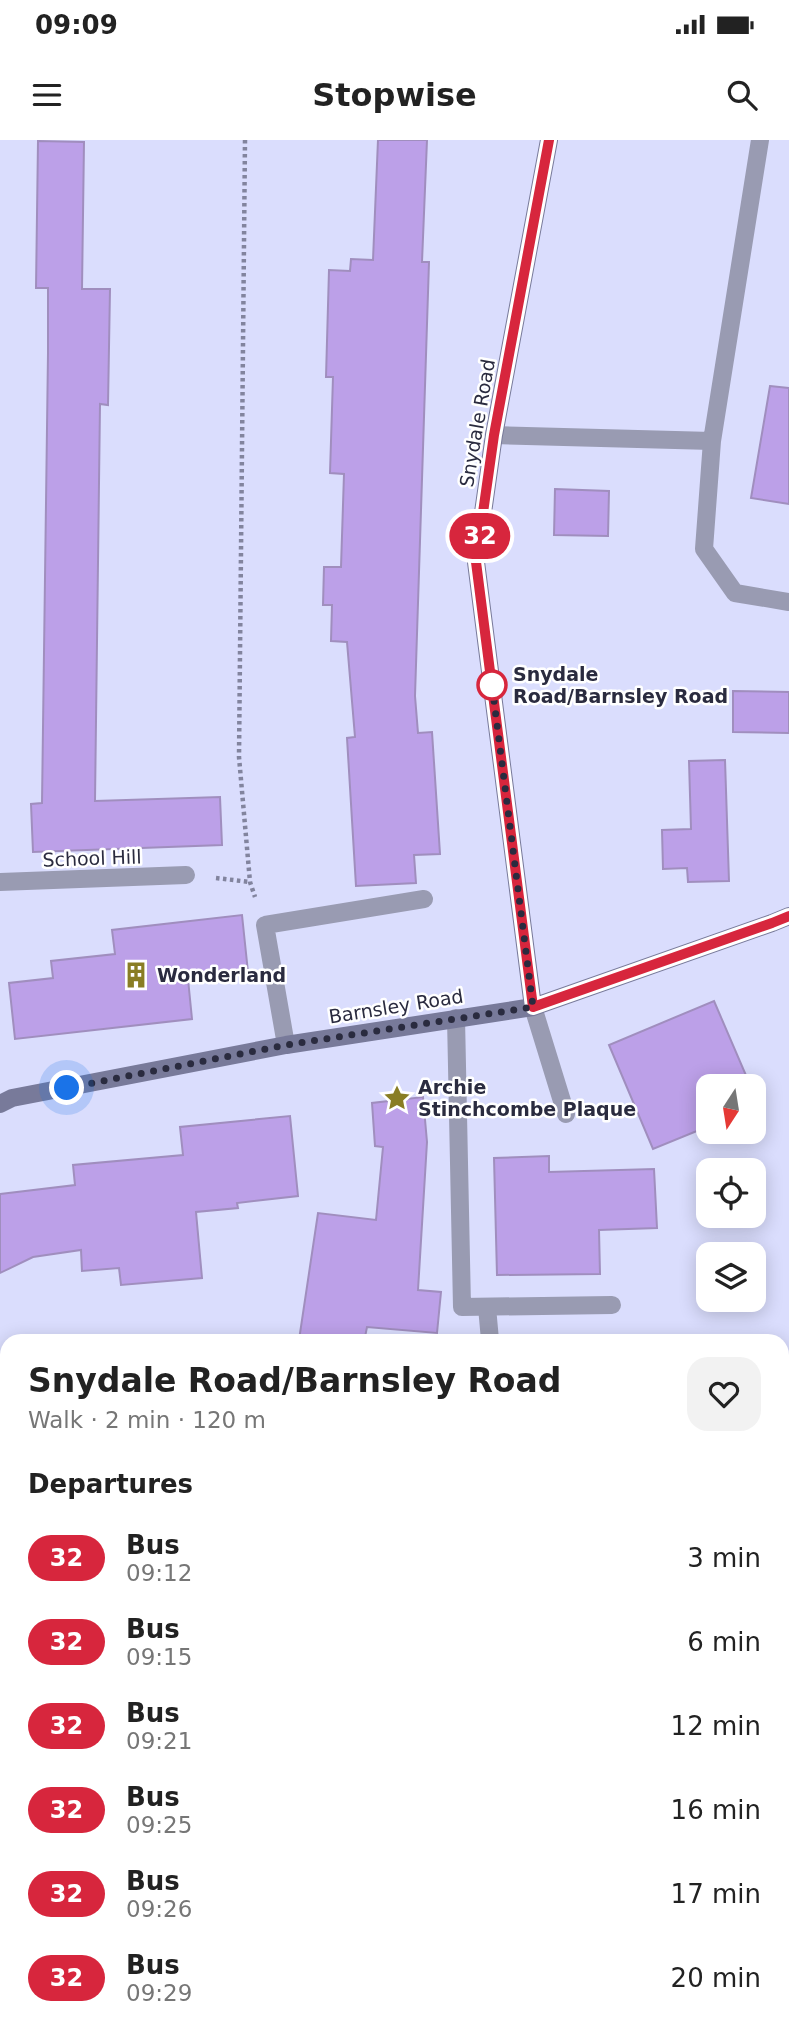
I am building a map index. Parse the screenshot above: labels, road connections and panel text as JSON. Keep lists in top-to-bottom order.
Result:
{
  "streets": {
    "street": ["Snydale Road", "School Hill", "Barnsley Road"]
  },
  "crossings": [
    ["Snydale Road", "Barnsley Road"]
  ],
  "places": {
    "other": ["Snydale Road/Barnsley Road"],
    "building": ["Wonderland"],
    "place": ["Archie Stinchcombe Plaque"]
  },
  "lines": ["bus line 32"],
  "north": "bottom",
  "page": {
    "status": "09:09",
    "header": "Stopwise",
    "on_map": "32",
    "heading": [
      ["Snydale Road/Barnsley Road", "Walk · 2 min · 120 m"],
      "Departures"
    ],
    "list": [
      {
        "mark": "32",
        "name": "Bus",
        "note": "09:12",
        "value": "3 min"
      },
      {
        "mark": "32",
        "name": "Bus",
        "note": "09:15",
        "value": "6 min"
      },
      {
        "mark": "32",
        "name": "Bus",
        "note": "09:21",
        "value": "12 min"
      },
      {
        "mark": "32",
        "name": "Bus",
        "note": "09:25",
        "value": "16 min"
      },
      {
        "mark": "32",
        "name": "Bus",
        "note": "09:26",
        "value": "17 min"
      },
      {
        "mark": "32",
        "name": "Bus",
        "note": "09:29",
        "value": "20 min"
      }
    ]
  }
}
